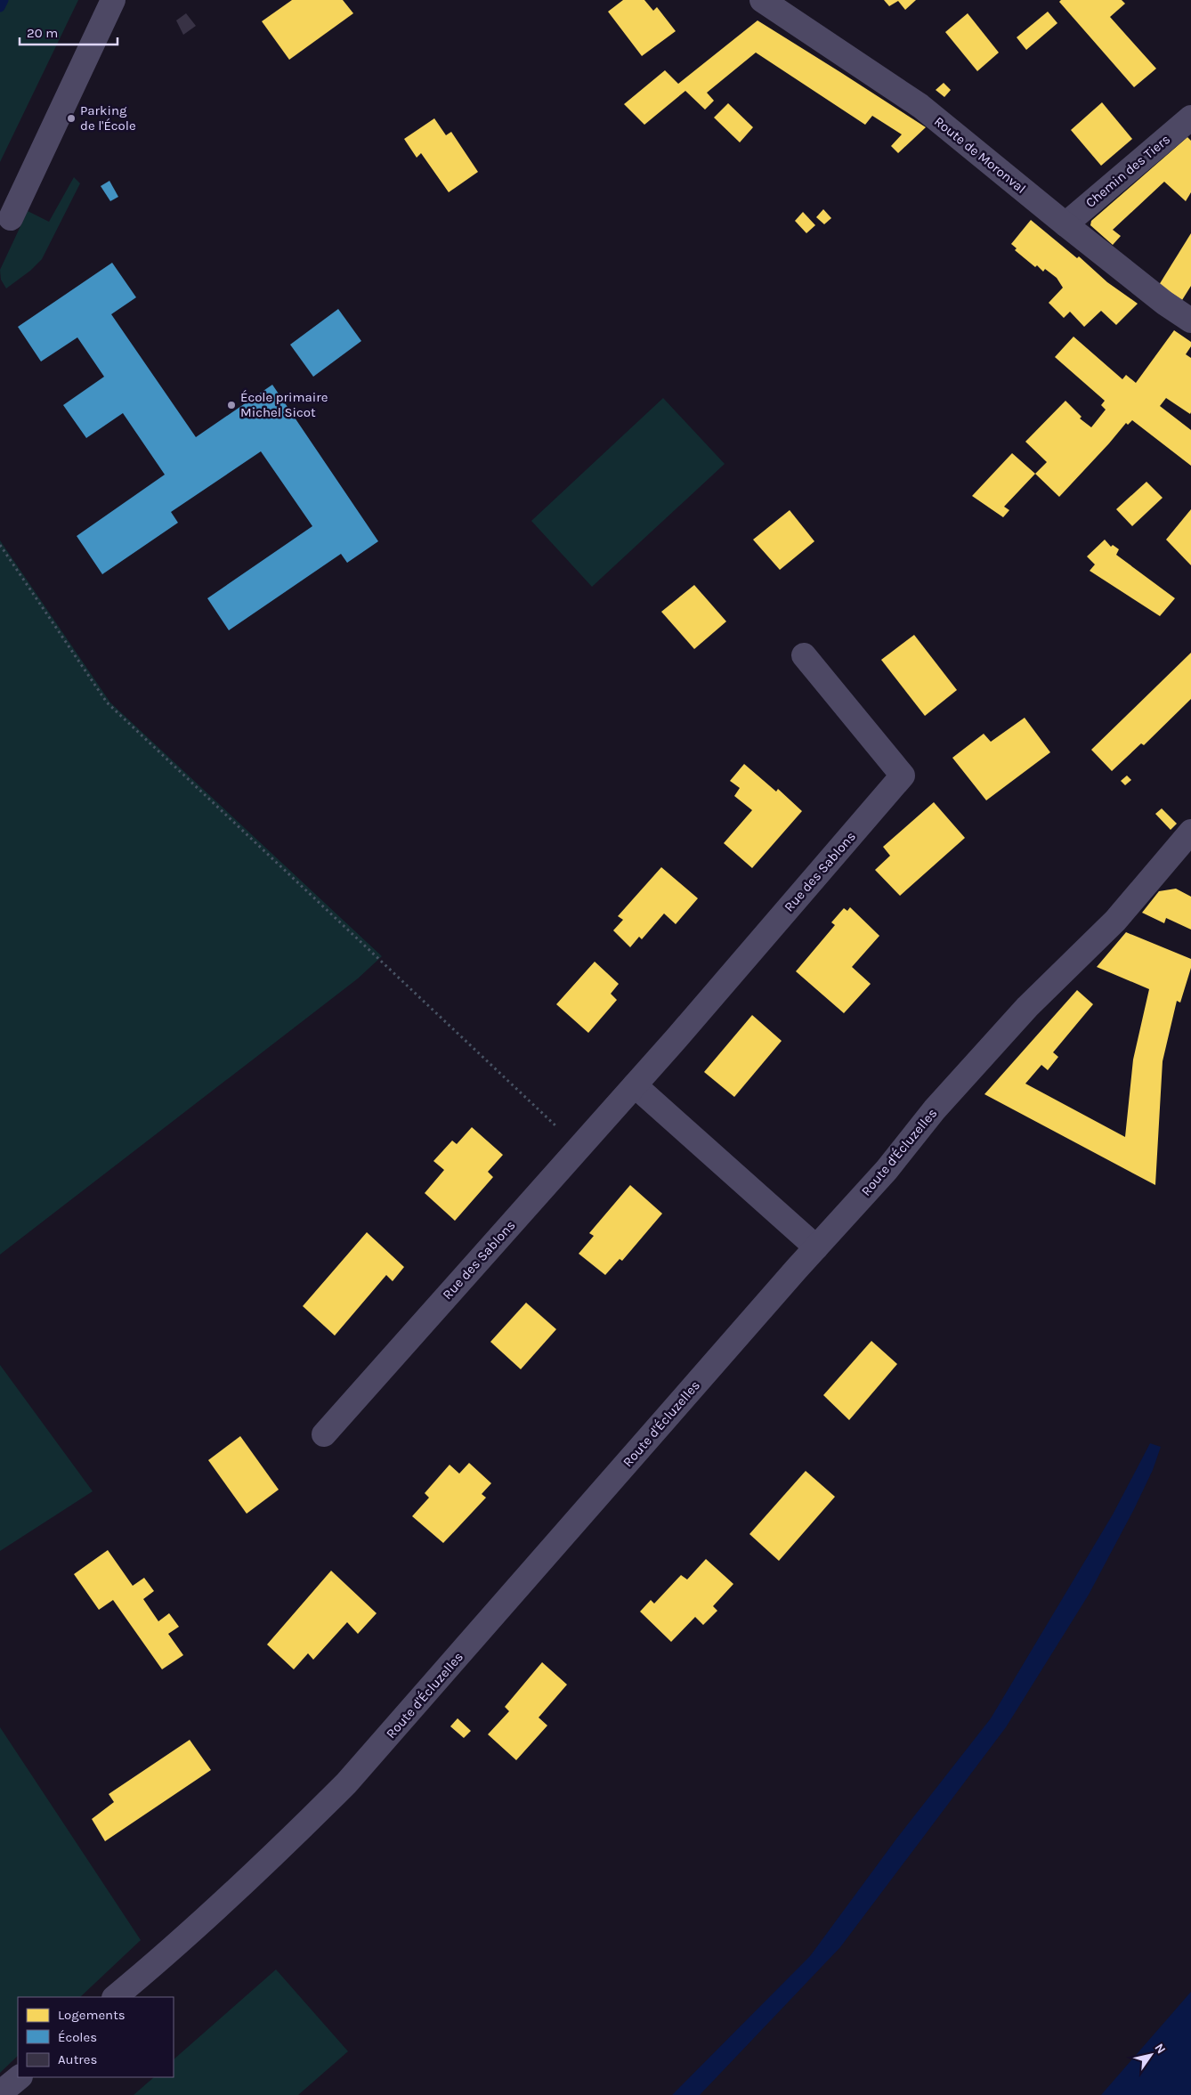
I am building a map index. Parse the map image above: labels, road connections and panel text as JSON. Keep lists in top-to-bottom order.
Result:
{
  "streets": {
    "street": [
      "Route de Moronval",
      "Chemin des Tiers",
      "Rue des Sablons",
      "Route d'Écluzelles"
    ]
  },
  "crossings": [
    ["Route de Moronval", "Chemin des Tiers"]
  ],
  "places": ["Parking de l'École", "École primaire Michel Sicot"],
  "legend": ["Logements", "Écoles", "Autres"],
  "scale_bar": "20 m",
  "north": "top right"
}
